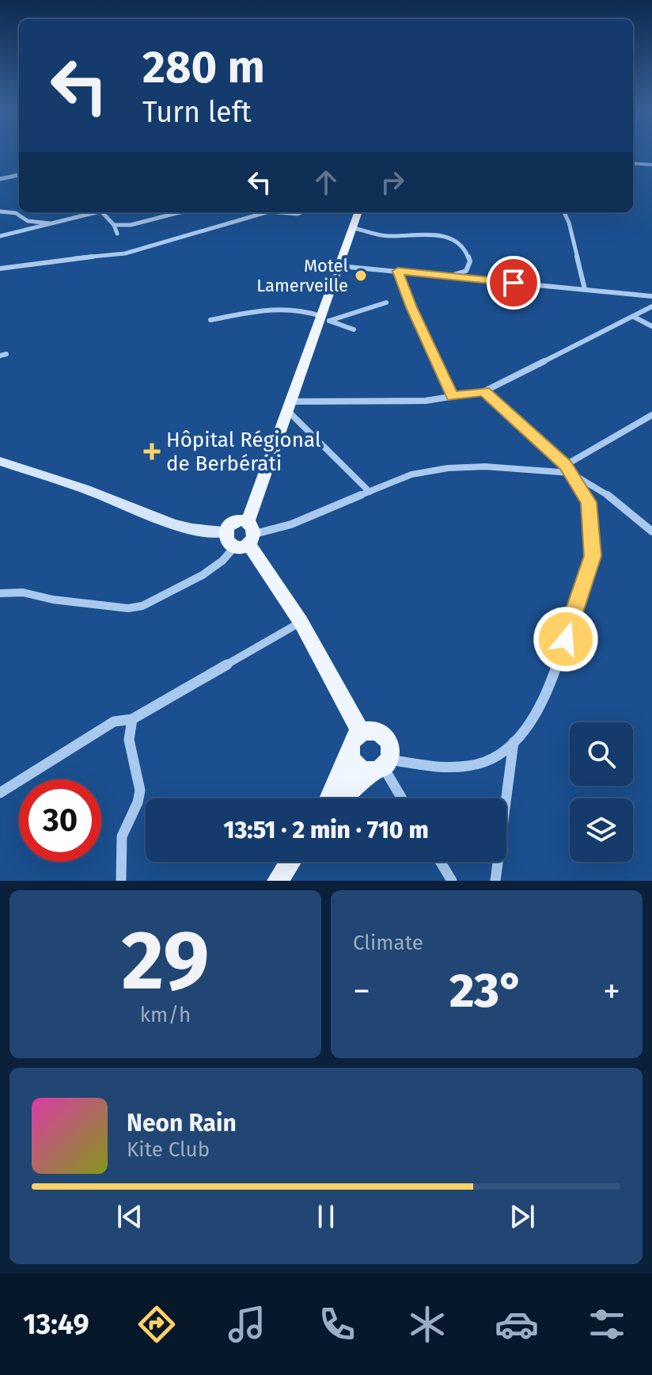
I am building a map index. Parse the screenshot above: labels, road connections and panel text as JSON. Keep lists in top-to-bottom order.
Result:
{
  "places": {
    "other": ["Motel Lamerveille"],
    "health": ["Hôpital Régional de Berbérati"]
  },
  "page": {
    "turn": ["280 m", "Turn left"],
    "limit": "30",
    "trip": "13:51 · 2 min · 710 m",
    "tile": [
      ["29", "km/h"],
      "Climate"
    ],
    "heat": ["−", "23°", "+"],
    "song": ["Neon Rain", "Kite Club"],
    "tabs": "13:49"
  }
}
